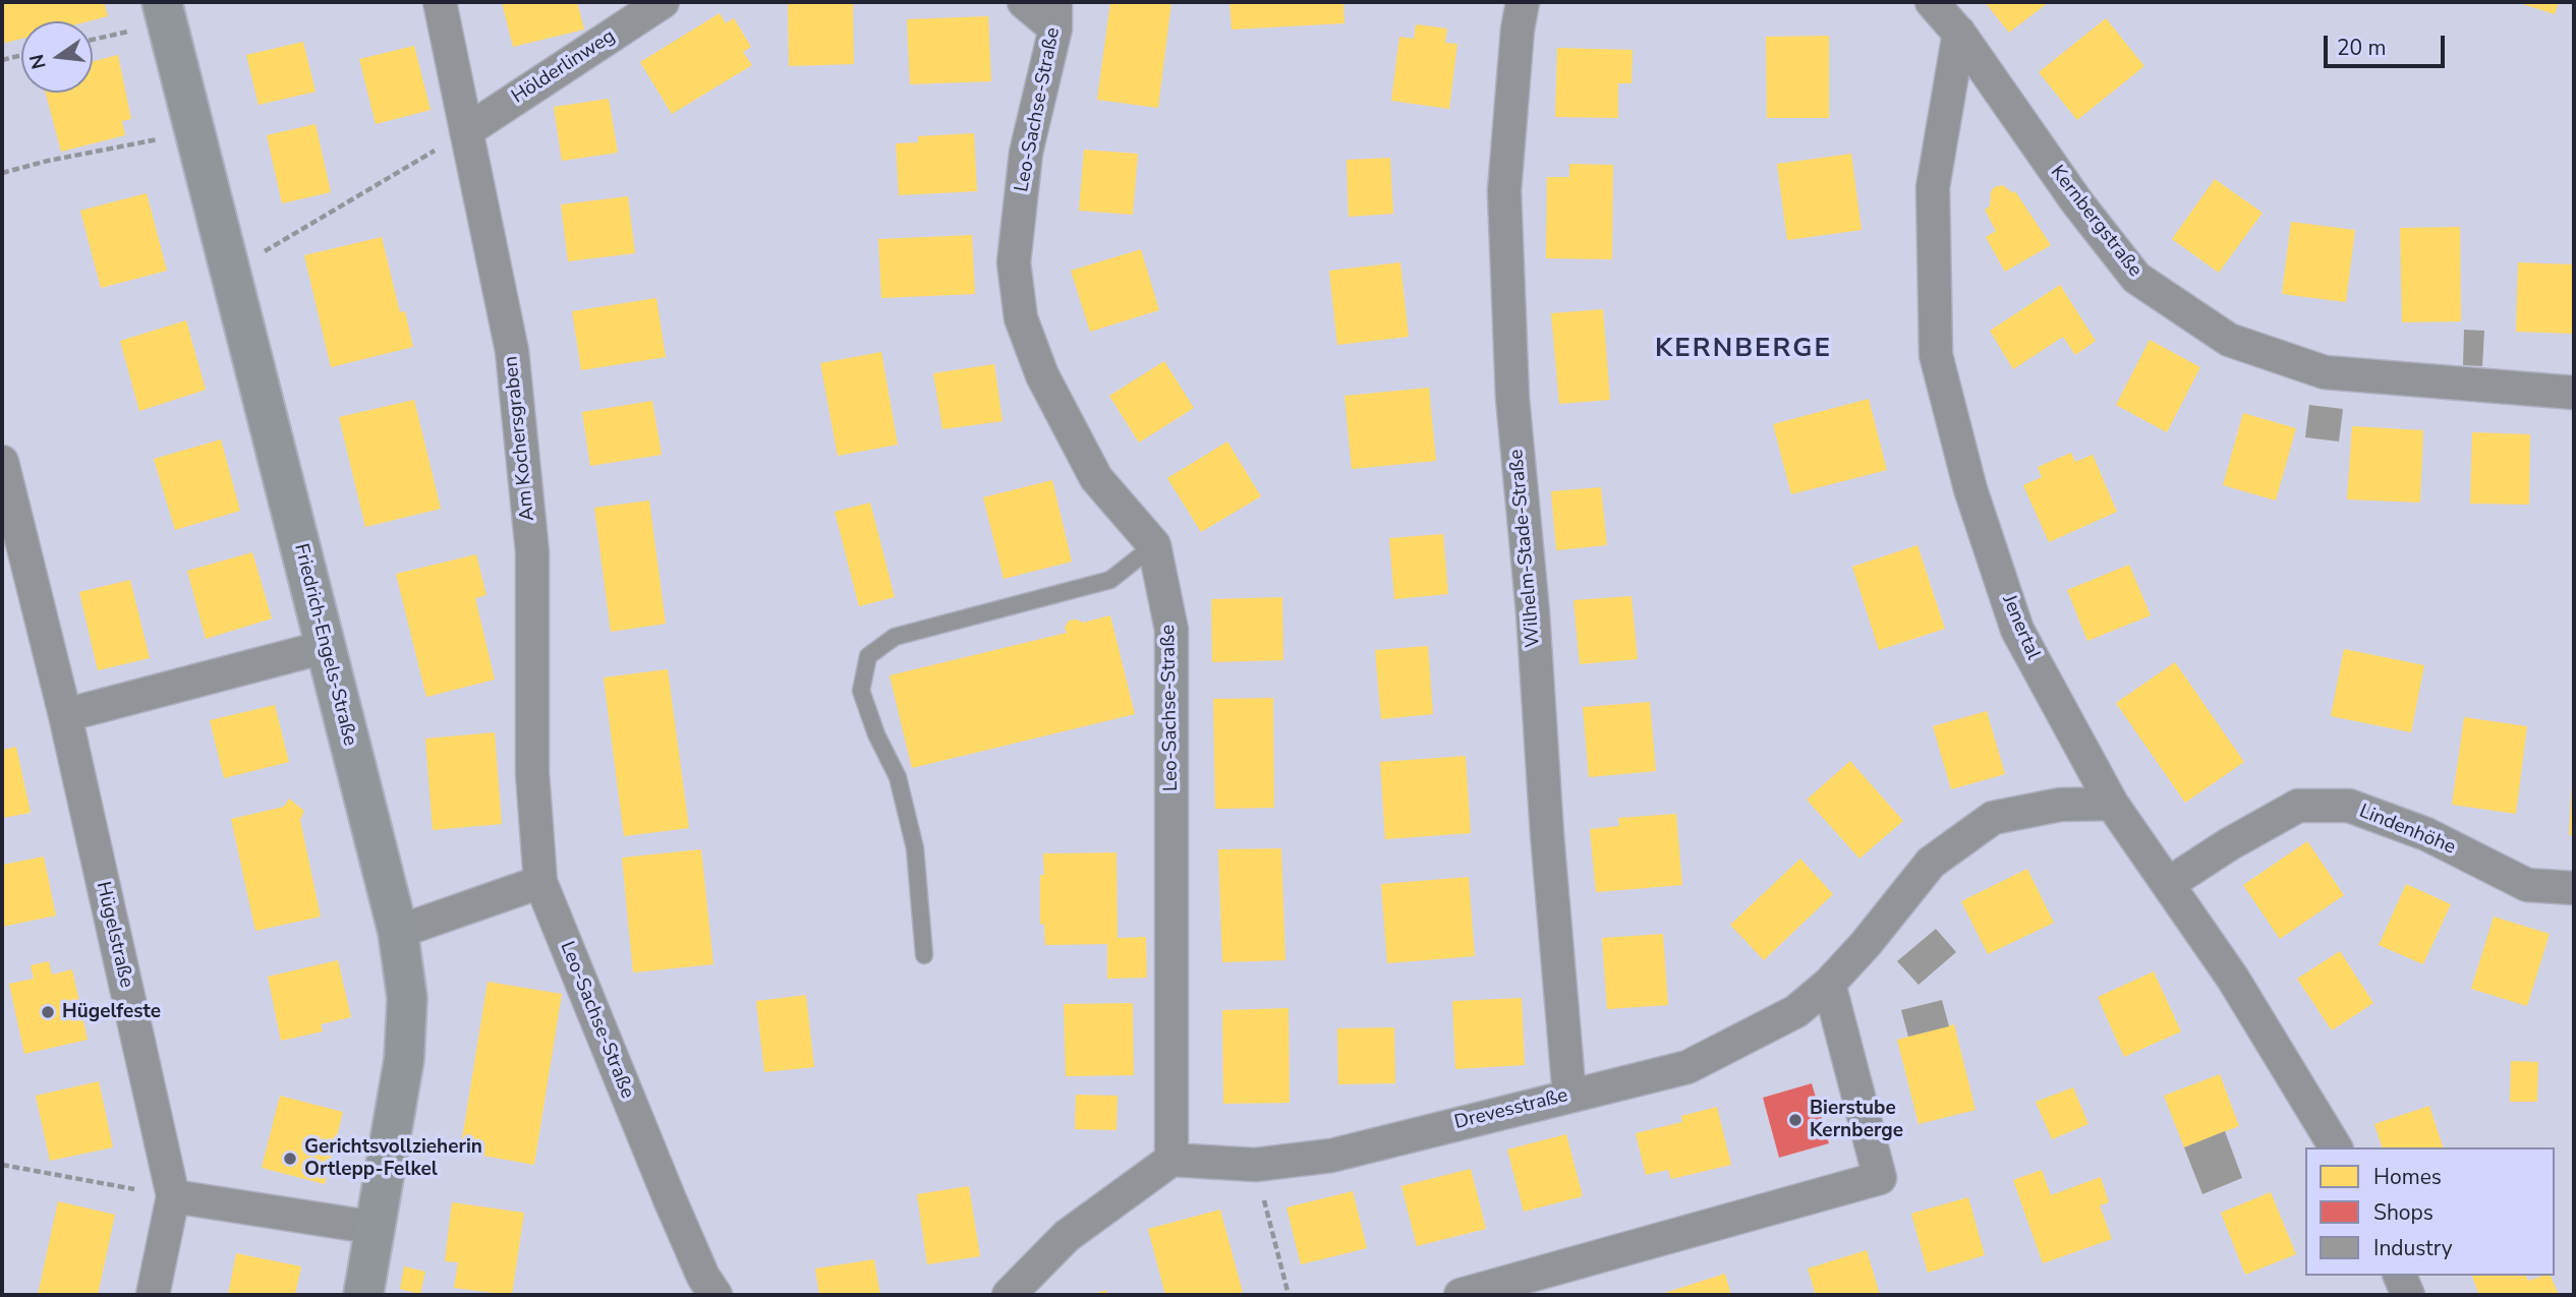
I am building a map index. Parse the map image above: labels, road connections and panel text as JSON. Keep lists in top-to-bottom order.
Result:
{
  "streets": {
    "street": [
      "Hölderlinweg",
      "Leo-Sachse-Straße",
      "Kernbergstraße",
      "Am Kochersgraben",
      "Wilhelm-Stade-Straße",
      "Jenertal",
      "Friedrich-Engels-Straße",
      "Lindenhöhe",
      "Hügelstraße",
      "Drevesstraße"
    ]
  },
  "crossings": [
    ["Hölderlinweg", "Am Kochersgraben"],
    ["Leo-Sachse-Straße", "Am Kochersgraben"],
    ["Leo-Sachse-Straße", "Drevesstraße"],
    ["Kernbergstraße", "Jenertal"],
    ["Wilhelm-Stade-Straße", "Drevesstraße"],
    ["Jenertal", "Lindenhöhe"],
    ["Jenertal", "Drevesstraße"]
  ],
  "districts": ["KERNBERGE"],
  "places": ["Hügelfeste", "Bierstube Kernberge", "Gerichtsvollzieherin Ortlepp-Felkel"],
  "legend": ["Homes", "Shops", "Industry"],
  "scale_bar": "20 m",
  "north": "left"
}
